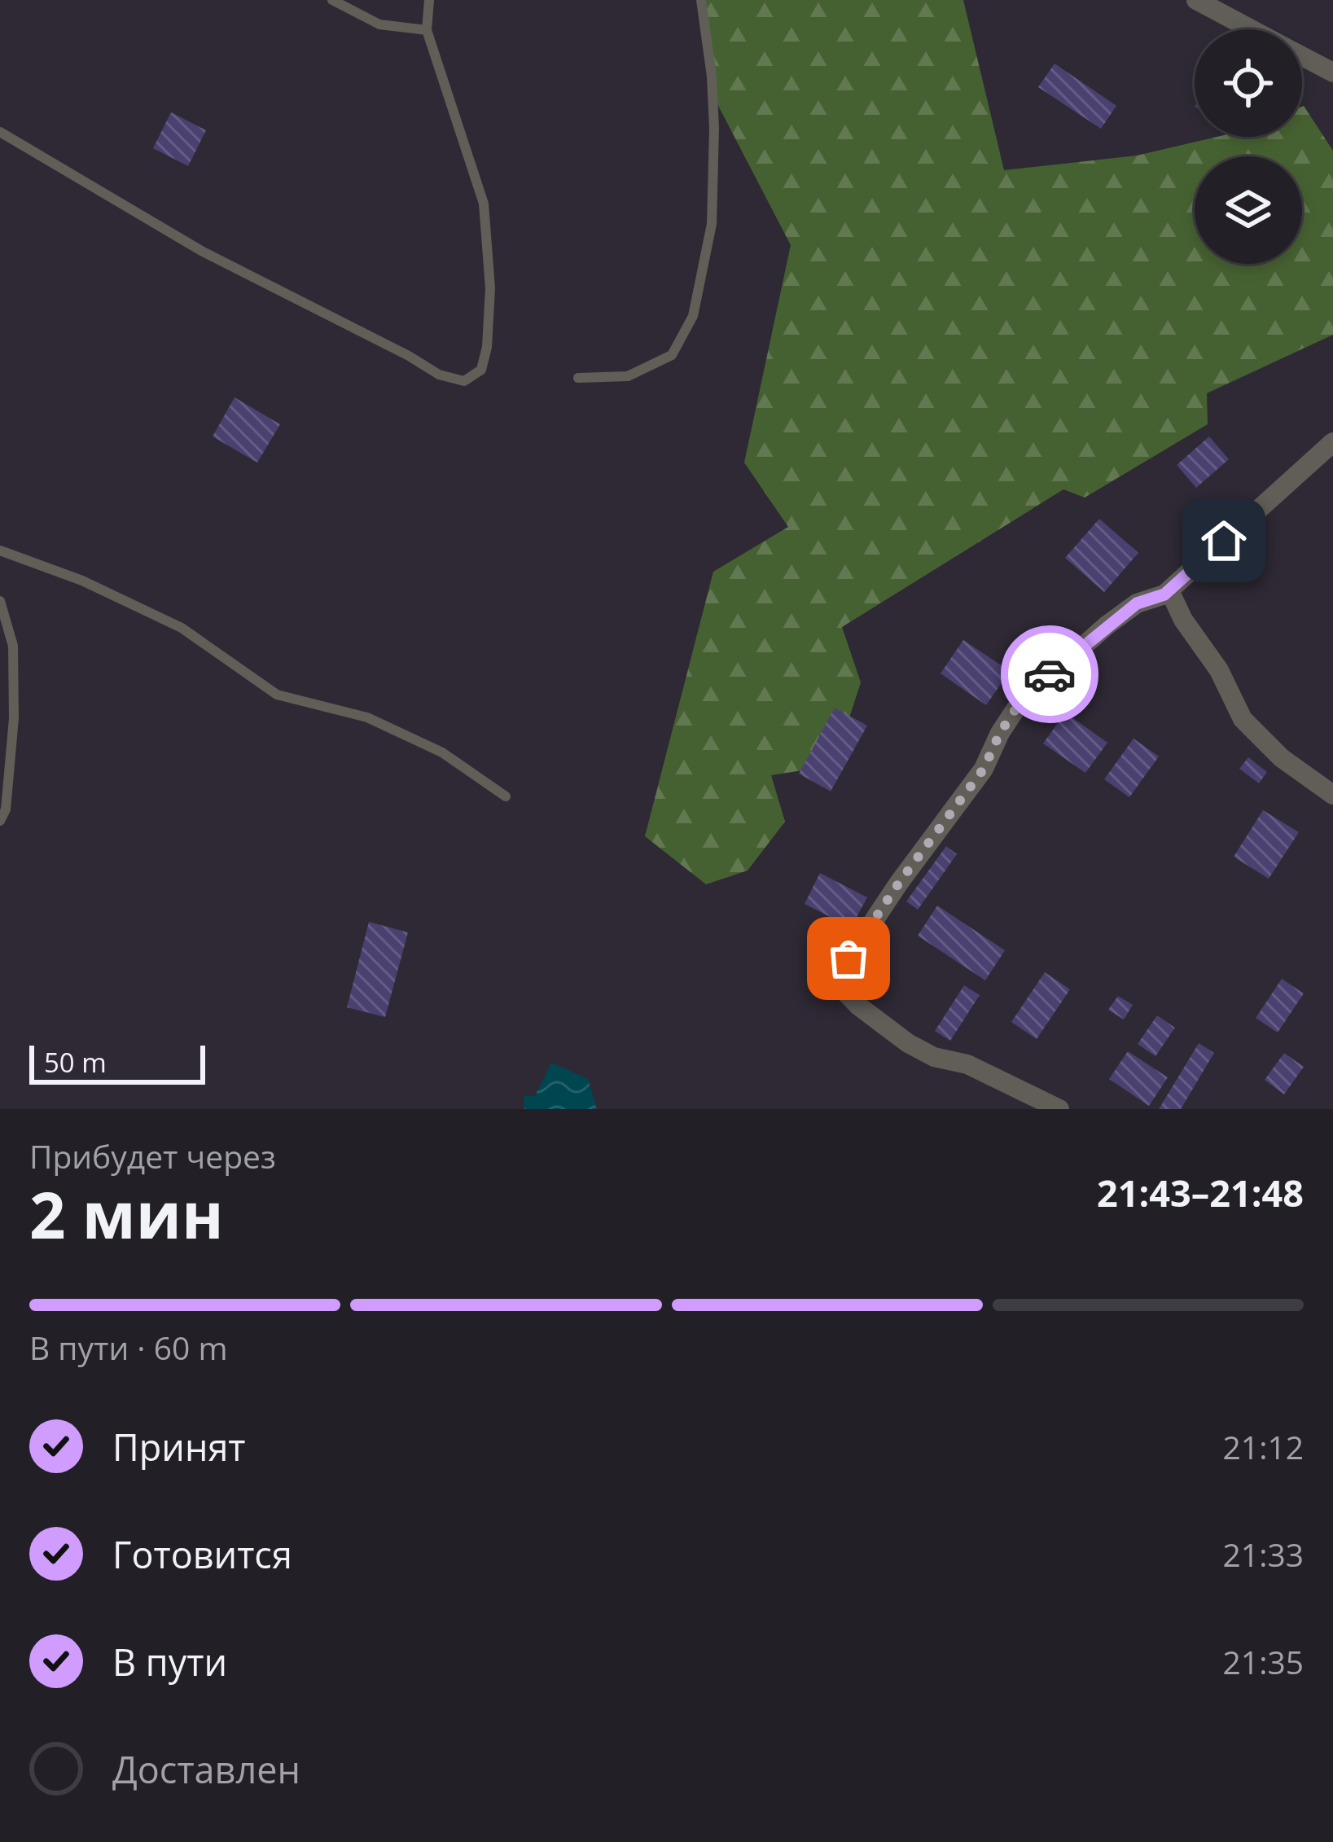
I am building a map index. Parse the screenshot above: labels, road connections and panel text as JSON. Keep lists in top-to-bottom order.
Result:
{
  "scale_bar": "50 m",
  "page": {
    "scale": "50 m",
    "heading": ["2 мин", "Прибудет через", "21:43–21:48"],
    "bar": "В пути · 60 m",
    "list": [
      ["Принят", "21:12"],
      ["Готовится", "21:33"],
      ["В пути", "21:35"],
      "Доставлен"
    ]
  }
}
